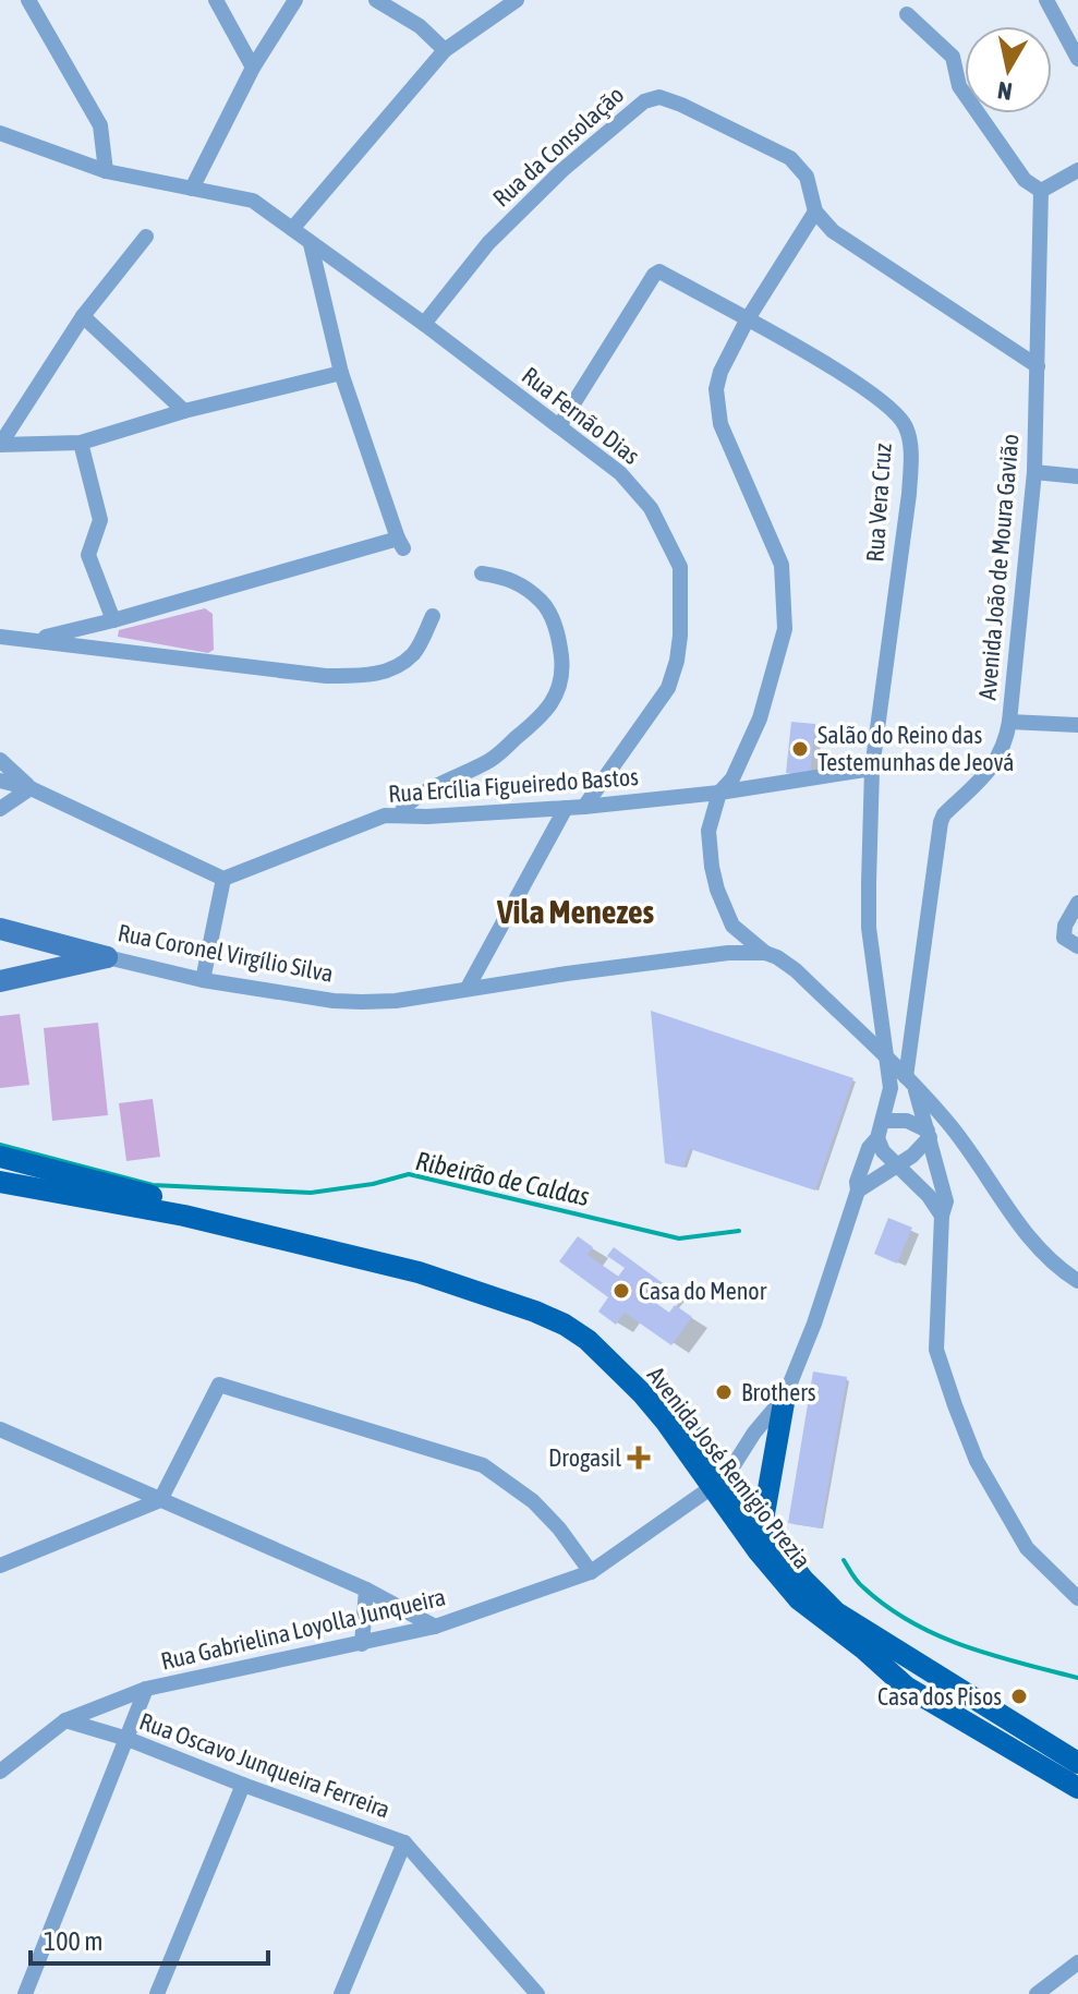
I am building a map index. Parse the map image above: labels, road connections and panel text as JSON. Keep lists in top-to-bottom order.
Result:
{
  "streets": {
    "main road": ["Avenida José Remigio Prezia"],
    "street": [
      "Rua da Consolação",
      "Rua Fernão Dias",
      "Rua Vera Cruz",
      "Avenida João de Moura Gavião",
      "Rua Ercília Figueiredo Bastos",
      "Rua Coronel Virgílio Silva",
      "Rua Gabrielina Loyolla Junqueira",
      "Rua Oscavo Junqueira Ferreira"
    ]
  },
  "crossings": [
    ["Rua da Consolação", "Rua Fernão Dias"],
    ["Rua da Consolação", "Avenida João de Moura Gavião"],
    ["Rua Fernão Dias", "Rua Vera Cruz"],
    ["Rua Fernão Dias", "Rua Ercília Figueiredo Bastos"],
    ["Rua Vera Cruz", "Rua Ercília Figueiredo Bastos"],
    ["Rua Vera Cruz", "Avenida José Remigio Prezia"],
    ["Rua Vera Cruz", "Rua Gabrielina Loyolla Junqueira"],
    ["Avenida José Remigio Prezia", "Rua Gabrielina Loyolla Junqueira"],
    ["Rua Gabrielina Loyolla Junqueira", "Rua Oscavo Junqueira Ferreira"]
  ],
  "districts": ["Vila Menezes"],
  "water": ["Ribeirão de Caldas"],
  "places": {
    "other": [
      "Salão do Reino das Testemunhas de Jeová",
      "Casa do Menor",
      "Brothers",
      "Casa dos Pisos"
    ],
    "health": ["Drogasil"]
  },
  "scale_bar": "100 m",
  "north": "bottom"
}
